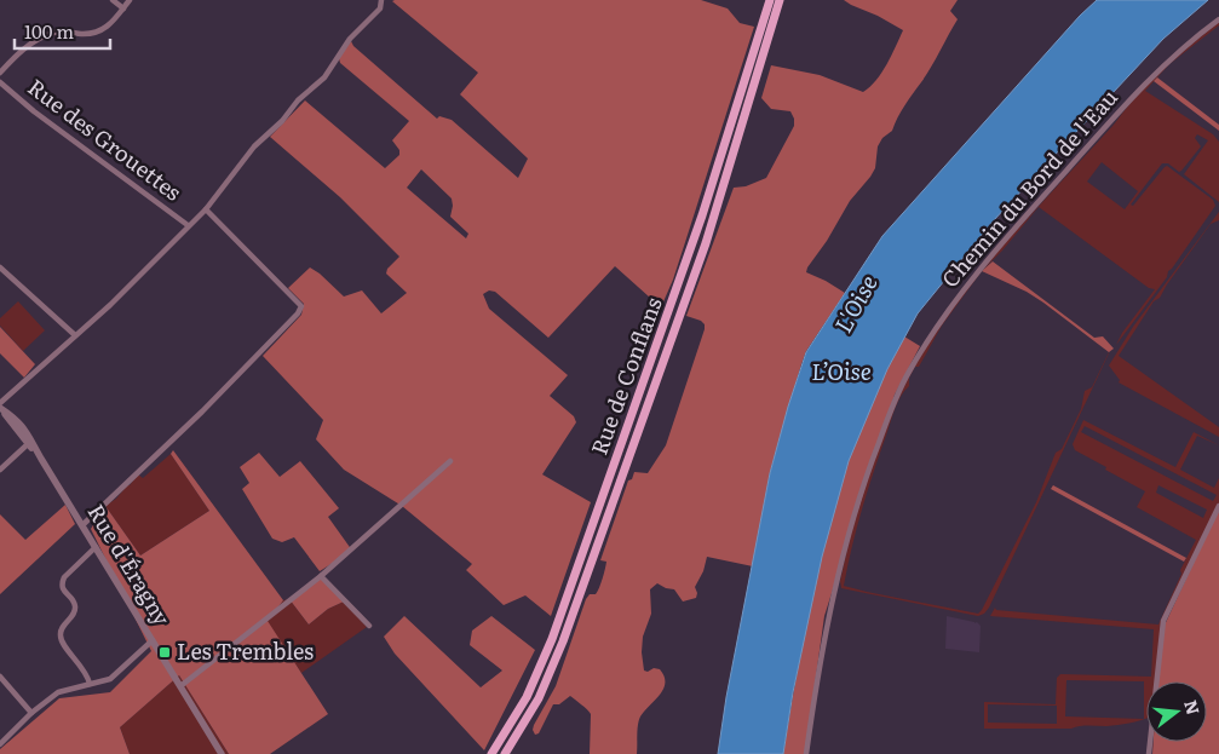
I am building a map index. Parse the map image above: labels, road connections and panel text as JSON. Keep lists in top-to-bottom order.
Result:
{
  "streets": {
    "main road": ["Rue de Conflans"],
    "street": ["Rue des Grouettes", "Chemin du Bord de l'Eau", "Rue d'Éragny"]
  },
  "water": ["L'Oise", "L’Oise"],
  "places": {
    "transit": ["Les Trembles"]
  },
  "scale_bar": "100 m",
  "north": "right"
}
